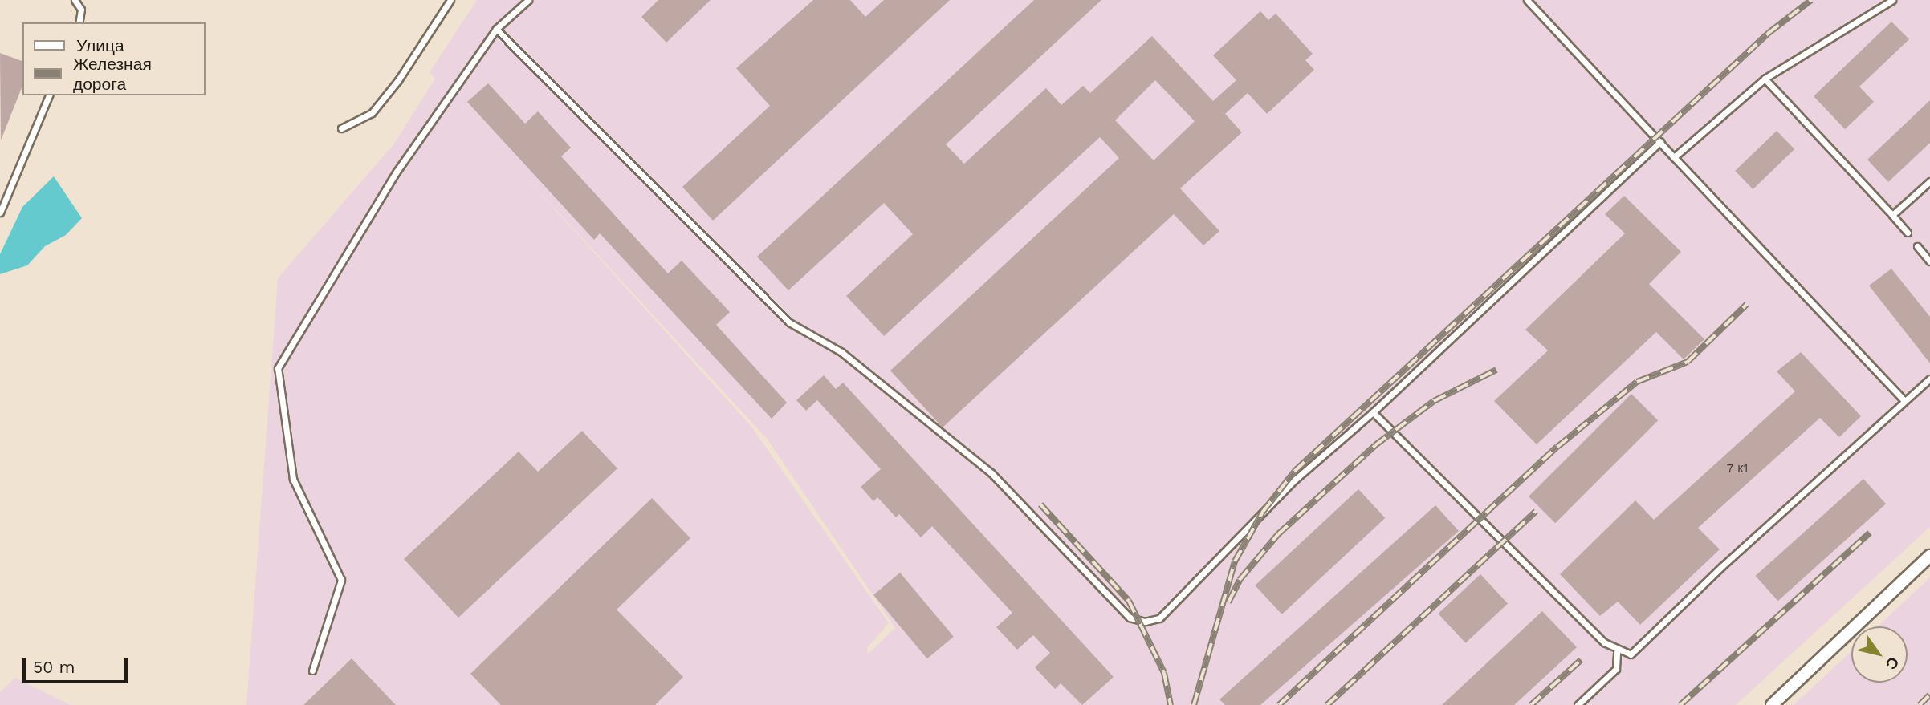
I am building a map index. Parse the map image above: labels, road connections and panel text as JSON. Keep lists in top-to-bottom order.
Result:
{
  "house_numbers": ["7 к1"],
  "legend": ["Улица", "Железная дорога"],
  "scale_bar": "50 m",
  "north": "bottom right"
}
